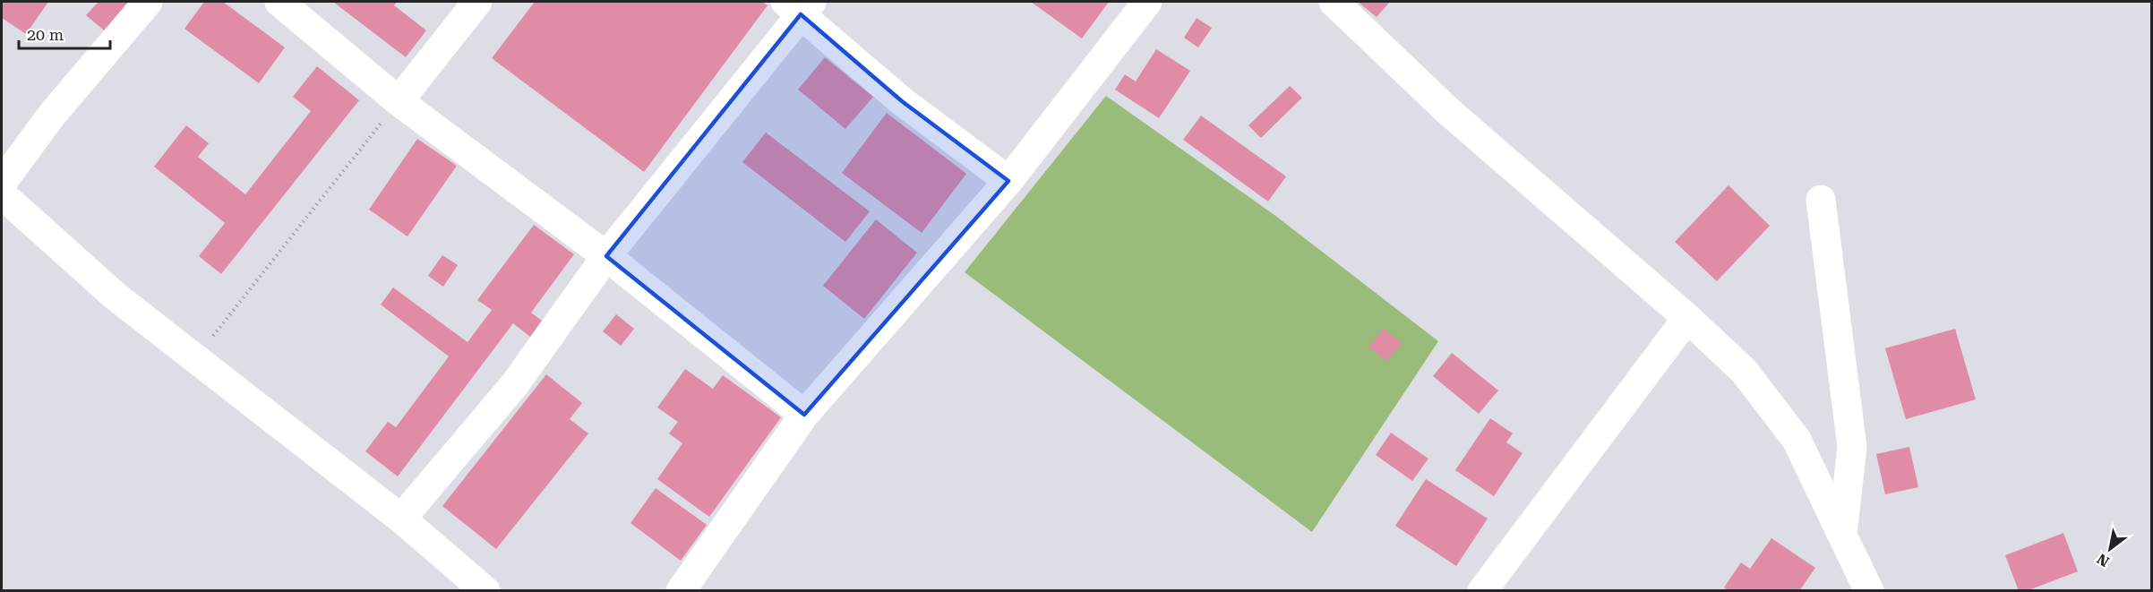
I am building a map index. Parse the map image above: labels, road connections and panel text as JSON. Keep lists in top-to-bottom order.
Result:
{
  "scale_bar": "20 m",
  "north": "bottom left"
}
